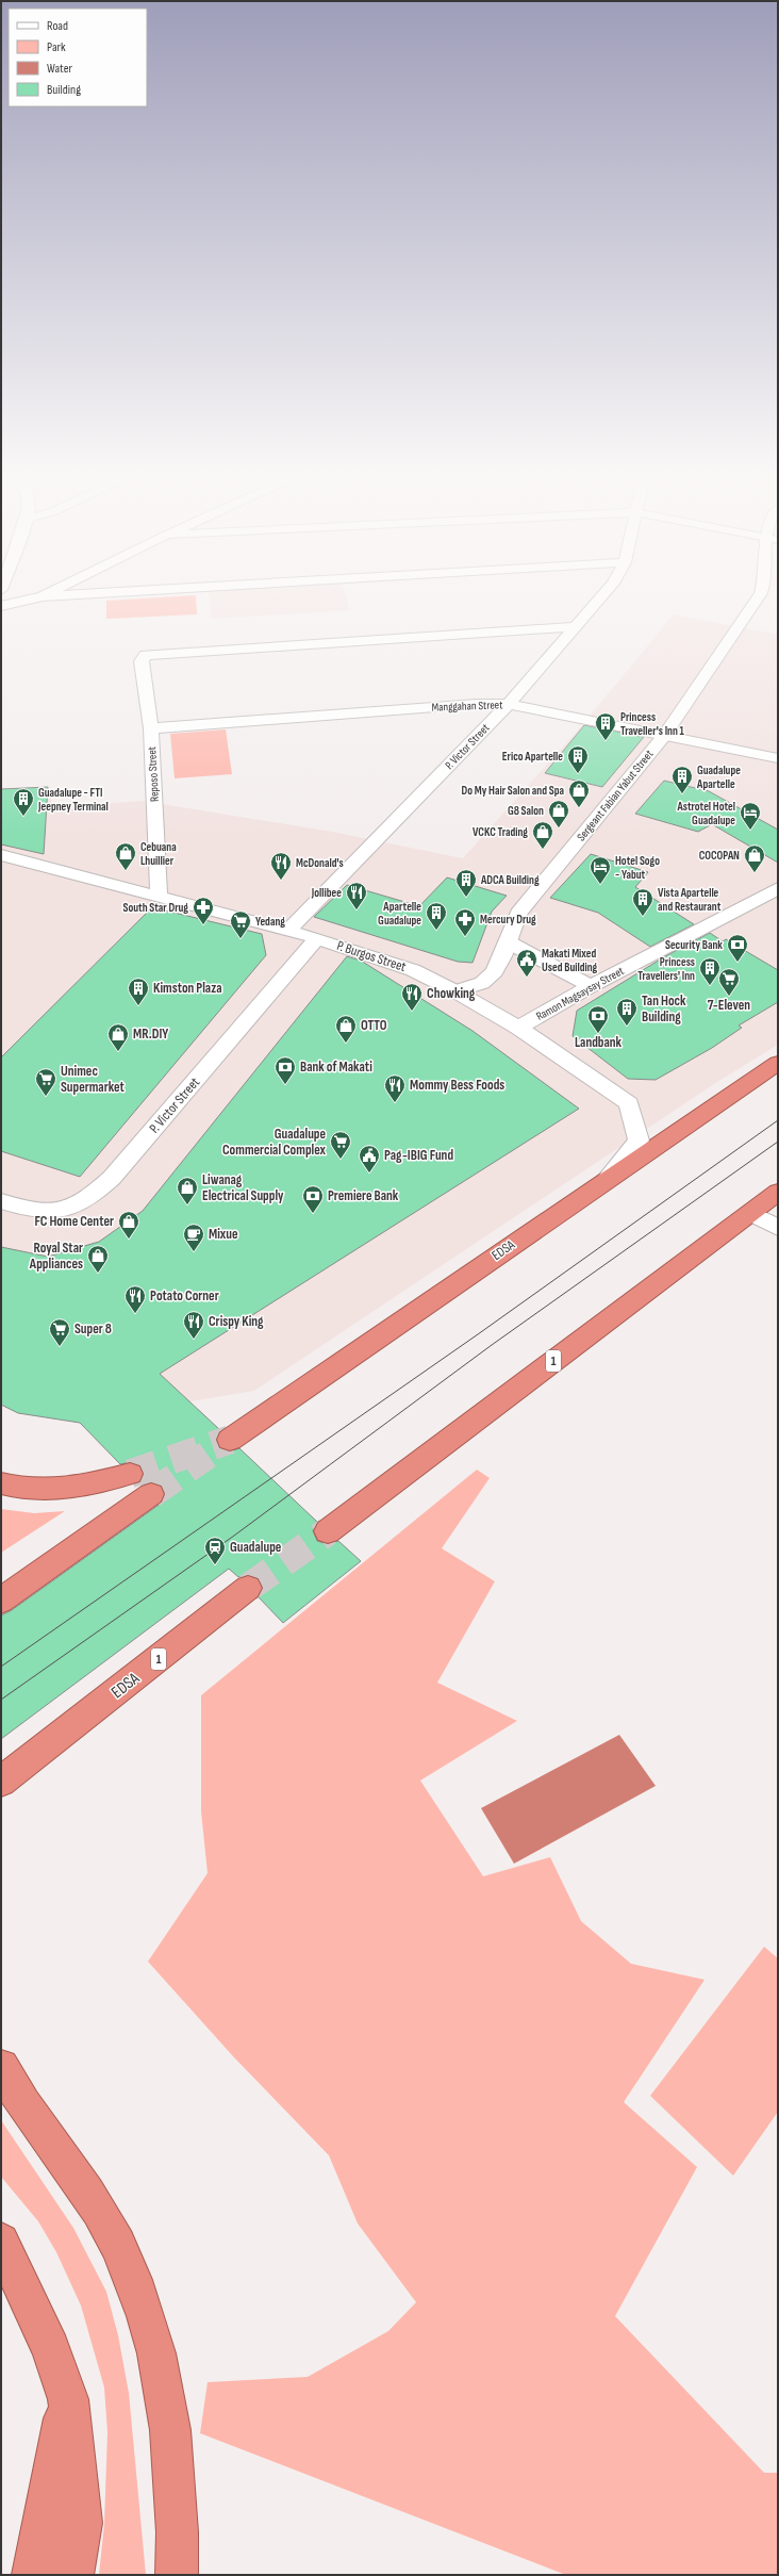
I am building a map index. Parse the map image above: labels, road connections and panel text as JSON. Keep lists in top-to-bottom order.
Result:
{
  "streets": {
    "highway": ["EDSA", "1"],
    "street": [
      "Manggahan Street",
      "P. Victor Street",
      "Reposo Street",
      "Sergeant Fabian Yabut Street",
      "P. Burgos Street",
      "Ramon Magsaysay Street"
    ]
  },
  "crossings": [
    ["Manggahan Street", "P. Victor Street"],
    ["Manggahan Street", "Reposo Street"],
    ["Manggahan Street", "Sergeant Fabian Yabut Street"],
    ["P. Victor Street", "Reposo Street"],
    ["P. Victor Street", "P. Burgos Street"],
    ["Reposo Street", "P. Burgos Street"],
    ["Sergeant Fabian Yabut Street", "P. Burgos Street"],
    ["P. Burgos Street", "Ramon Magsaysay Street"],
    ["P. Burgos Street", "EDSA"]
  ],
  "places": {
    "building": [
      "Princess Traveller's Inn 1",
      "Erico Apartelle",
      "Guadalupe Apartelle",
      "Guadalupe - FTI Jeepney Terminal",
      "ADCA Building",
      "Vista Apartelle and Restaurant",
      "Apartelle Guadalupe",
      "Princess Travellers' Inn",
      "Kimston Plaza",
      "Tan Hock Building"
    ],
    "shop": [
      "Do My Hair Salon and Spa",
      "G8 Salon",
      "VCKC Trading",
      "Cebuana Lhuillier",
      "COCOPAN",
      "OTTO",
      "MR.DIY",
      "Liwanag Electrical Supply",
      "FC Home Center",
      "Royal Star Appliances"
    ],
    "hotel": ["Astrotel Hotel Guadalupe", "Hotel Sogo - Yabut"],
    "restaurant": [
      "McDonald's",
      "Jollibee",
      "Chowking",
      "Mommy Bess Foods",
      "Potato Corner",
      "Crispy King"
    ],
    "pharmacy": ["South Star Drug", "Mercury Drug"],
    "supermarket": [
      "Yedang",
      "7-Eleven",
      "Unimec Supermarket",
      "Guadalupe Commercial Complex",
      "Super 8"
    ],
    "bank": [
      "Security Bank",
      "Landbank",
      "Bank of Makati",
      "Premiere Bank"
    ],
    "public building": ["Makati Mixed Used Building", "Pag-IBIG Fund"],
    "cafe": ["Mixue"],
    "station": ["Guadalupe"]
  },
  "legend": [
    "Road",
    "Park",
    "Water",
    "Building"
  ]
}
